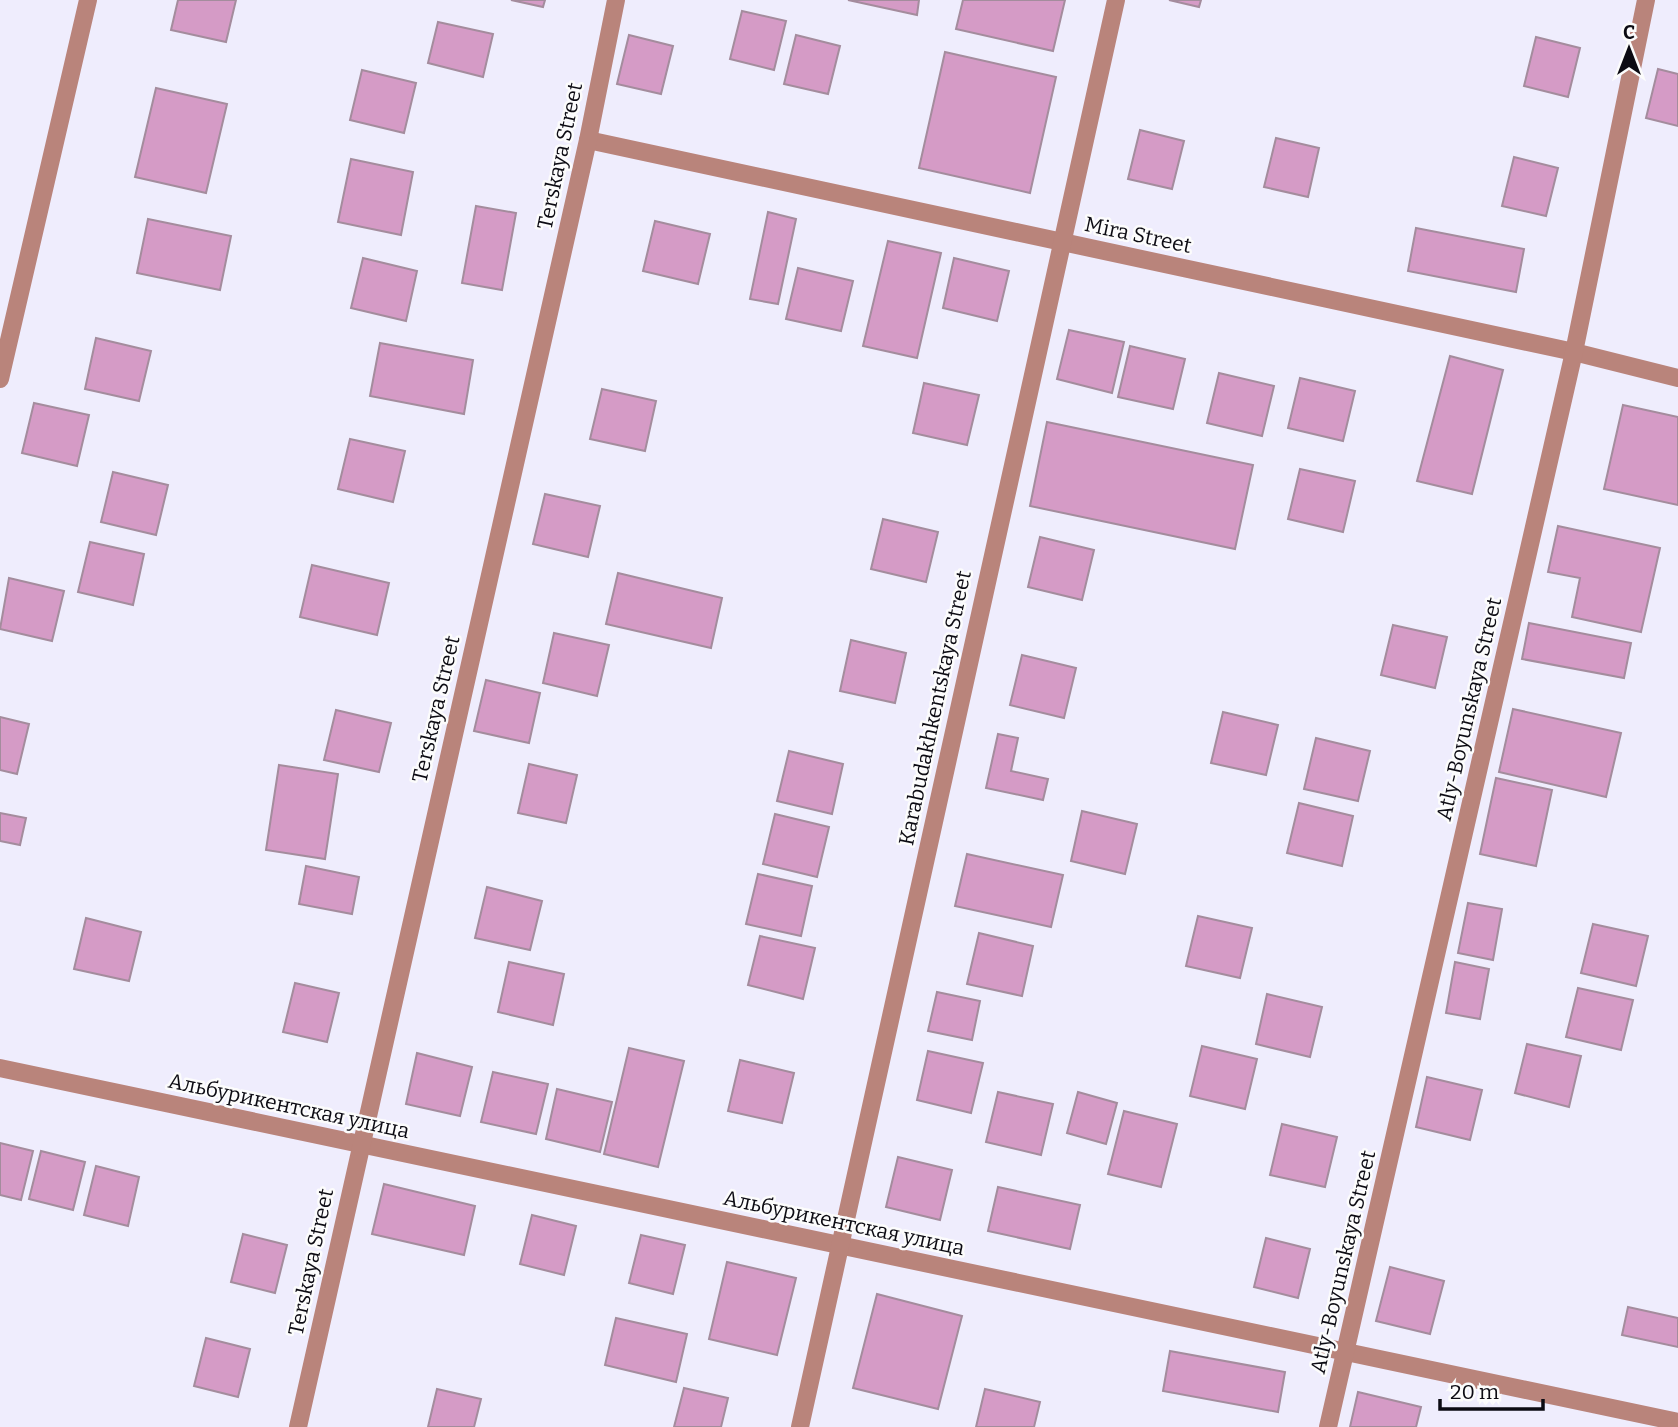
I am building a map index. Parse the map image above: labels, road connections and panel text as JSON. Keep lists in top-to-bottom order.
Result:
{
  "streets": {
    "street": [
      "Terskaya Street",
      "Mira Street",
      "Karabudakhkentskaya Street",
      "Atly-Boyunskaya Street",
      "Альбурикентская улица"
    ]
  },
  "crossings": [
    ["Terskaya Street", "Mira Street"],
    ["Terskaya Street", "Альбурикентская улица"],
    ["Mira Street", "Karabudakhkentskaya Street"],
    ["Mira Street", "Atly-Boyunskaya Street"],
    ["Karabudakhkentskaya Street", "Альбурикентская улица"],
    ["Atly-Boyunskaya Street", "Альбурикентская улица"]
  ],
  "scale_bar": "20 m",
  "north": "top"
}
